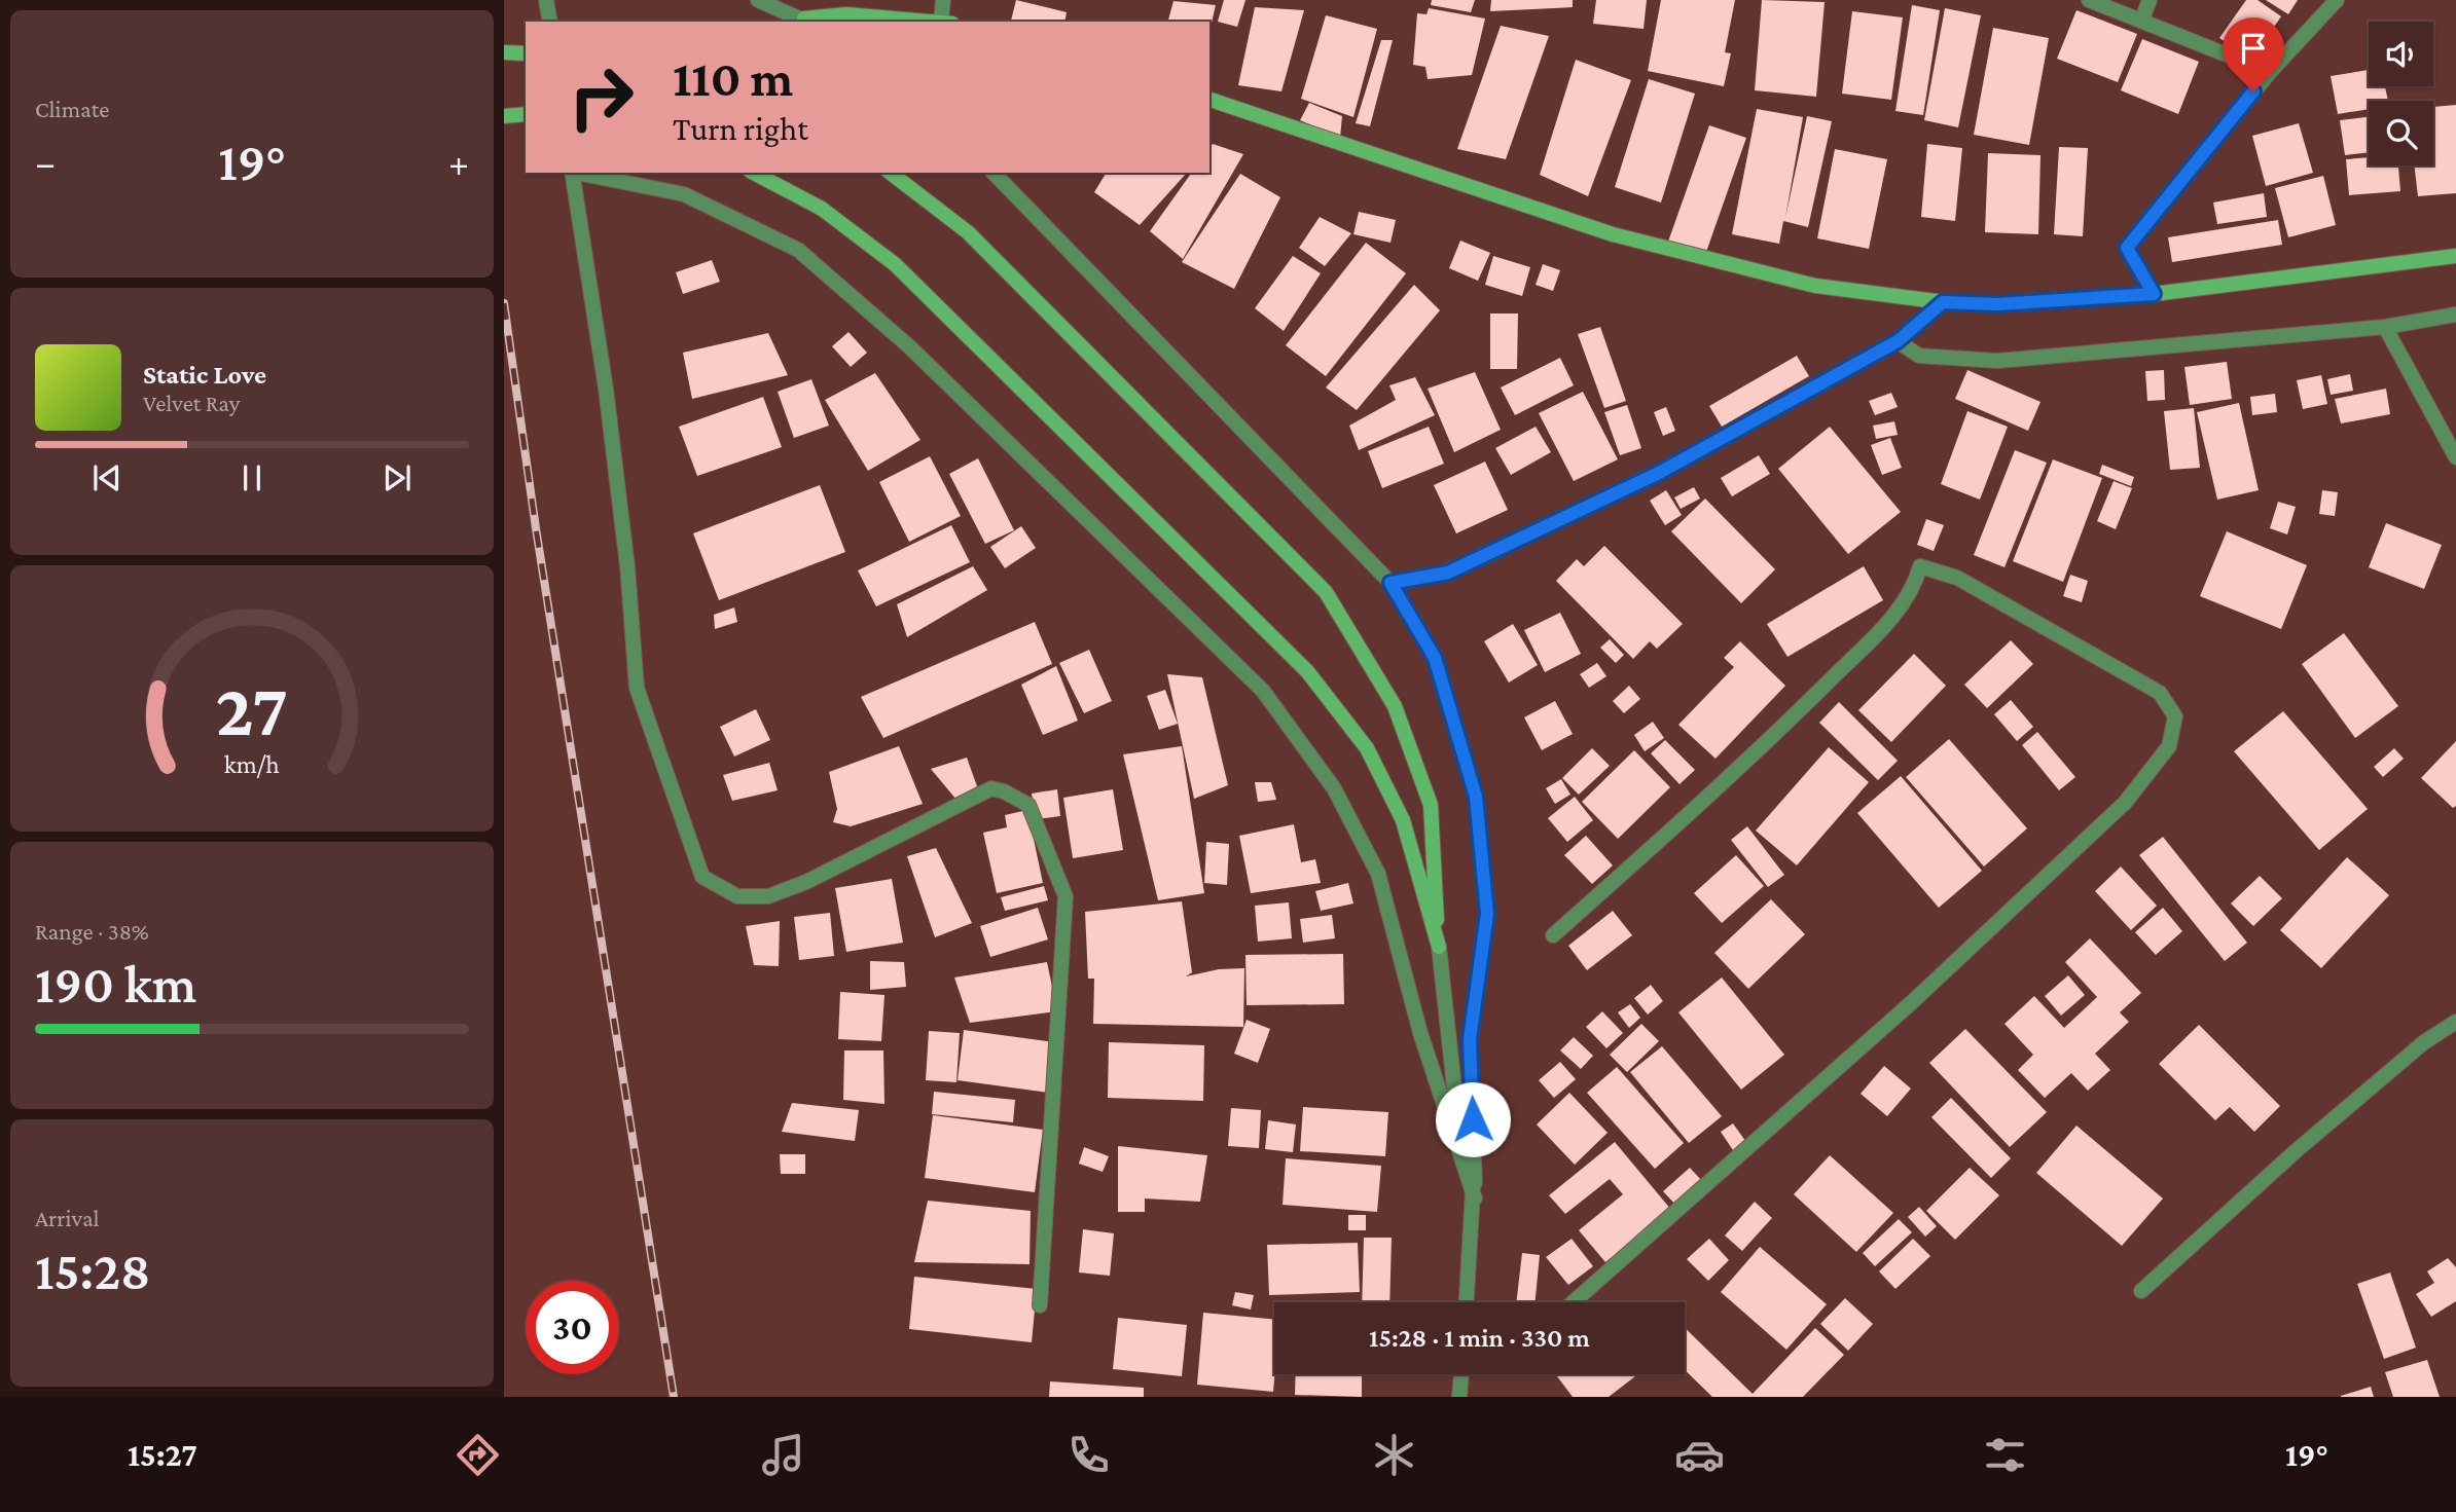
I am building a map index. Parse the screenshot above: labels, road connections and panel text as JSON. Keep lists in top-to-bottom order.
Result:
{
  "page": {
    "tile": [
      "Climate",
      ["Range · 38%", "190 km"],
      ["Arrival", "15:28"]
    ],
    "turn": ["110 m", "Turn right"],
    "heat": ["−", "19°", "+"],
    "song": ["Static Love", "Velvet Ray"],
    "limit": "30",
    "trip": "15:28 · 1 min · 330 m",
    "tabs": ["15:27", "19°"],
    "gauge": ["27", "km/h"]
  }
}
